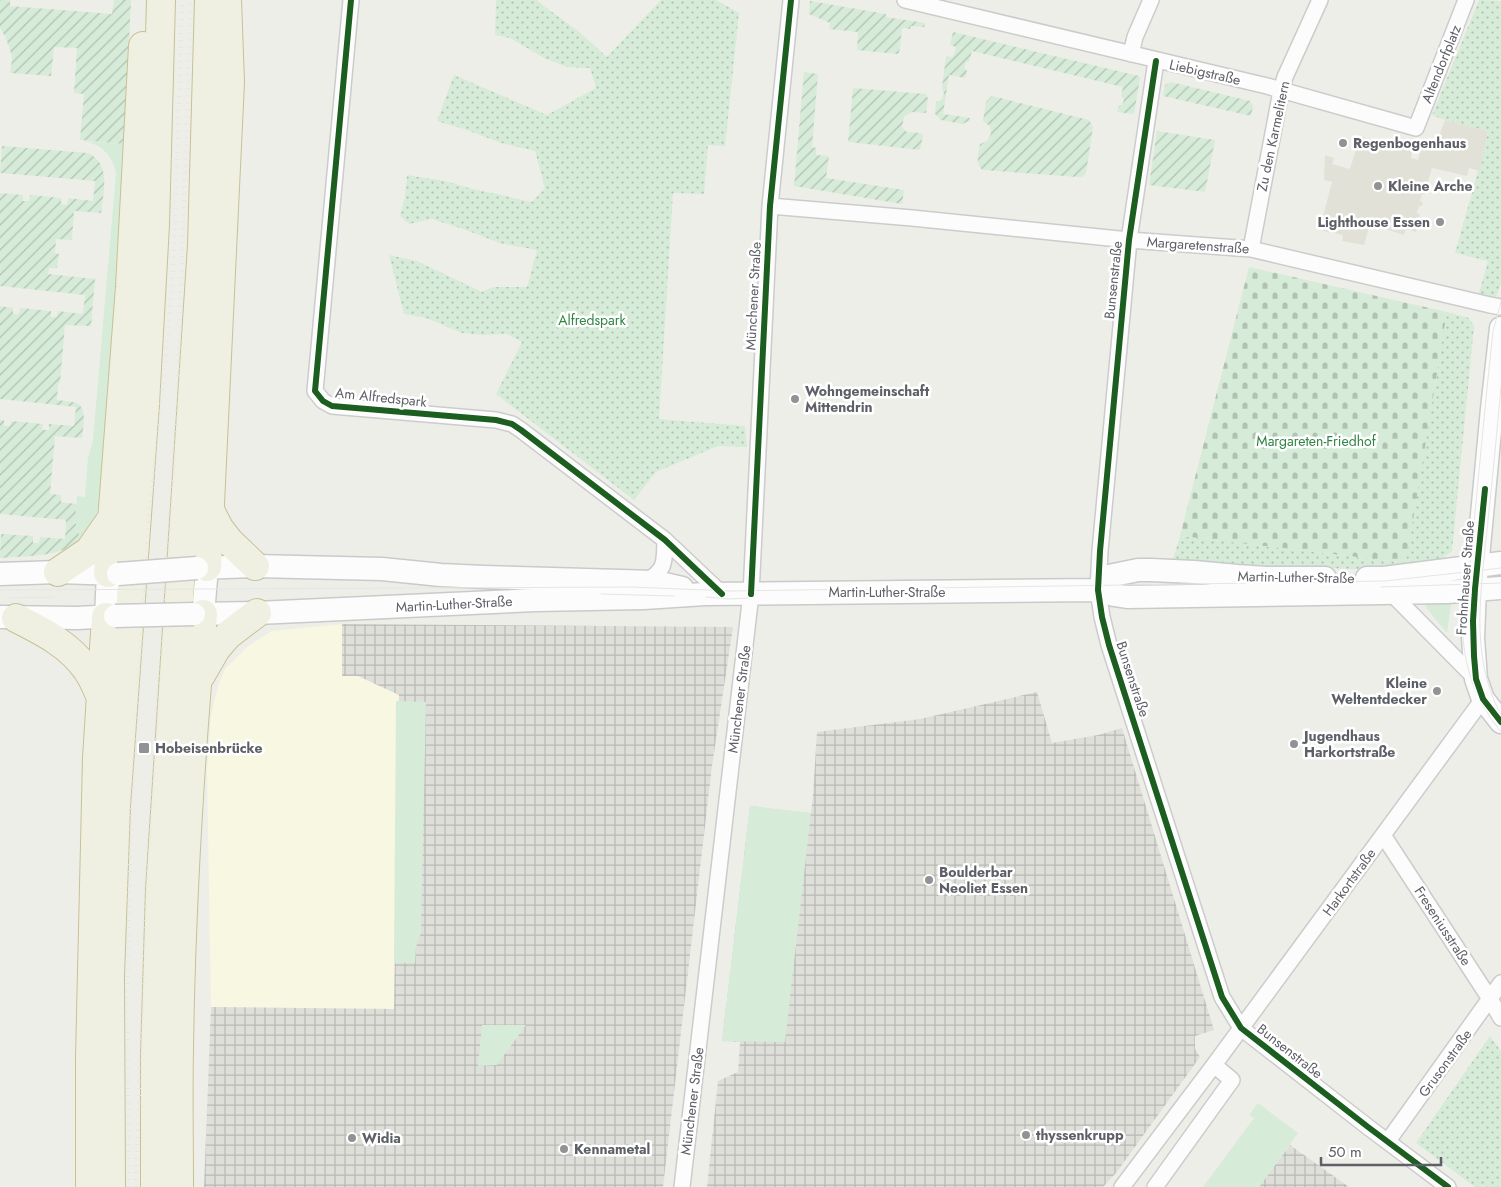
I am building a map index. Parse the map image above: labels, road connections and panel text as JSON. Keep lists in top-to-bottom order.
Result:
{
  "streets": {
    "main road": ["Martin-Luther-Straße", "Frohnhauser Straße"],
    "street": [
      "Altendorfplatz",
      "Liebigstraße",
      "Zu den Karmelitern",
      "Margaretenstraße",
      "Bunsenstraße",
      "Münchener Straße",
      "Am Alfredspark",
      "Harkortstraße",
      "Freseniusstraße",
      "Grusonstraße"
    ]
  },
  "crossings": [
    ["Altendorfplatz", "Liebigstraße"],
    ["Liebigstraße", "Zu den Karmelitern"],
    ["Liebigstraße", "Bunsenstraße"],
    ["Zu den Karmelitern", "Margaretenstraße"],
    ["Margaretenstraße", "Bunsenstraße"],
    ["Margaretenstraße", "Münchener Straße"],
    ["Bunsenstraße", "Martin-Luther-Straße"],
    ["Bunsenstraße", "Harkortstraße"],
    ["Bunsenstraße", "Grusonstraße"],
    ["Münchener Straße", "Martin-Luther-Straße"],
    ["Am Alfredspark", "Martin-Luther-Straße"],
    ["Martin-Luther-Straße", "Frohnhauser Straße"],
    ["Frohnhauser Straße", "Harkortstraße"],
    ["Harkortstraße", "Freseniusstraße"],
    ["Freseniusstraße", "Grusonstraße"]
  ],
  "parks": ["Alfredspark", "Margareten-Friedhof"],
  "places": {
    "other": [
      "Regenbogenhaus",
      "Kleine Arche",
      "Lighthouse Essen",
      "Wohngemeinschaft Mittendrin",
      "Kleine Weltentdecker",
      "Jugendhaus Harkortstraße",
      "Boulderbar Neoliet Essen",
      "thyssenkrupp",
      "Widia",
      "Kennametal"
    ],
    "transit": ["Hobeisenbrücke"]
  },
  "scale_bar": "50 m"
}
